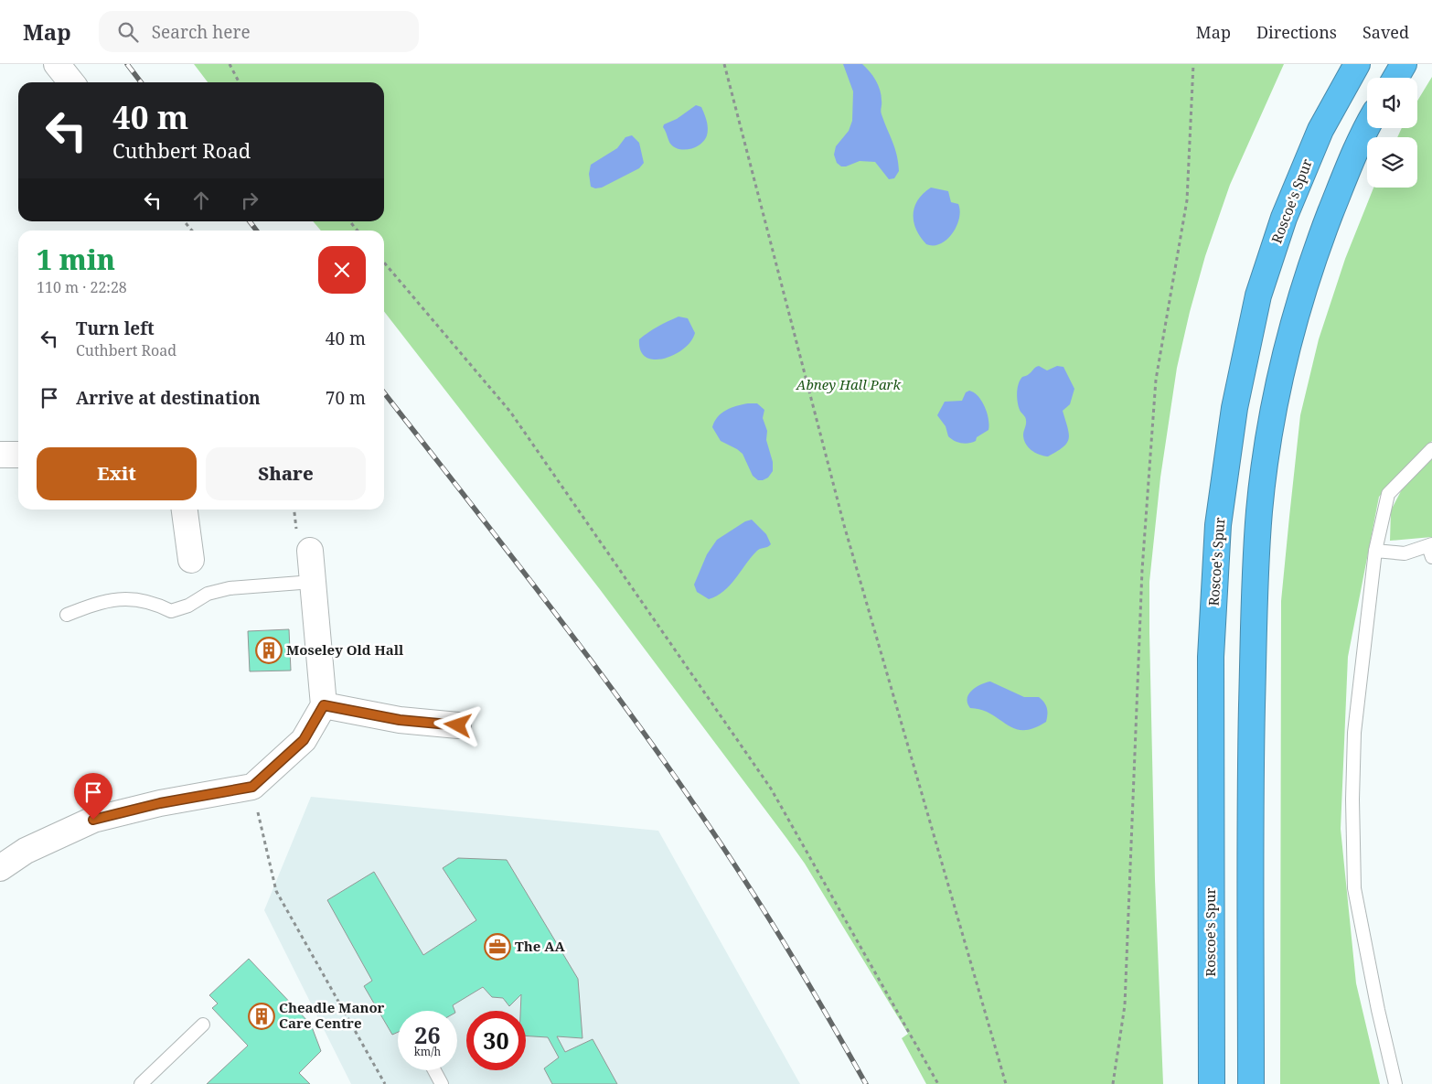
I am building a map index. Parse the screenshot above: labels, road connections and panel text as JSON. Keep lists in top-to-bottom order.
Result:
{
  "streets": {
    "highway": ["Roscoe's Spur"]
  },
  "parks": ["Abney Hall Park"],
  "places": {
    "building": ["Moseley Old Hall", "Cheadle Manor Care Centre"],
    "office": ["The AA"]
  },
  "page": {
    "header": "Map",
    "search": "Search here",
    "nav": ["Map", "Directions", "Saved"],
    "turn": ["40 m", "Cuthbert Road"],
    "heading": ["1 min", "110 m · 22:28"],
    "list": [
      {
        "name": "Turn left",
        "note": "Cuthbert Road",
        "value": "40 m"
      },
      {
        "name": "Arrive at destination",
        "value": "70 m"
      }
    ],
    "buttons": ["Exit", "Share"],
    "speed": "26 km/h",
    "limit": "30"
  }
}
